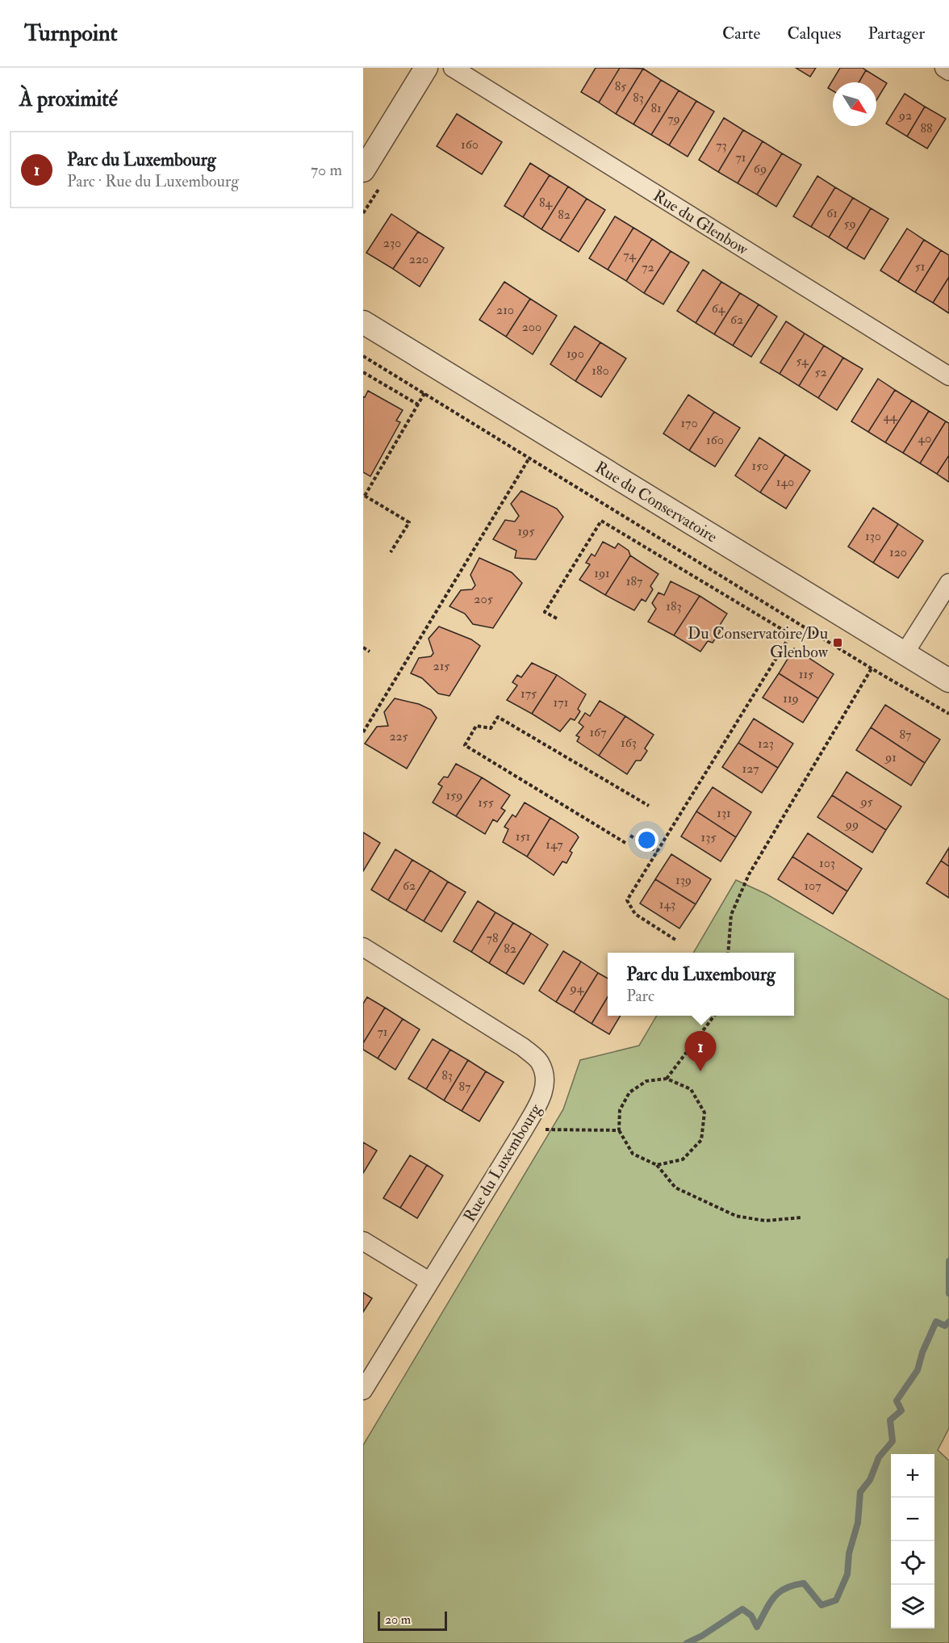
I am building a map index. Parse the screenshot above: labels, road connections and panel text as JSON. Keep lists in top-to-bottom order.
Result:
{
  "streets": {
    "street": ["Rue du Glenbow", "Rue du Conservatoire", "Rue du Luxembourg"]
  },
  "places": {
    "transit": ["Du Conservatoire/Du Glenbow"]
  },
  "house_numbers": [
    "85",
    "83",
    "81",
    "92",
    "79",
    "88",
    "160",
    "73",
    "71",
    "69",
    "84",
    "61",
    "82",
    "59",
    "230",
    "74",
    "220",
    "51",
    "72",
    "64",
    "210",
    "62",
    "200",
    "190",
    "54",
    "180",
    "52",
    "44",
    "170",
    "40",
    "160",
    "150",
    "140",
    "195",
    "130",
    "120",
    "191",
    "187",
    "205",
    "183",
    "215",
    "115",
    "175",
    "119",
    "171",
    "167",
    "87",
    "225",
    "163",
    "123",
    "91",
    "127",
    "159",
    "95",
    "155",
    "131",
    "99",
    "151",
    "135",
    "147",
    "103",
    "139",
    "62",
    "107",
    "143",
    "78",
    "82",
    "94",
    "71",
    "83",
    "87"
  ],
  "scale_bar": "20 m",
  "north": "bottom right",
  "page": {
    "header": "Turnpoint",
    "nav": ["Carte", "Calques", "Partager"],
    "heading": "À proximité",
    "list": [
      {
        "mark": "1",
        "name": "Parc du Luxembourg",
        "note": "Parc · Rue du Luxembourg",
        "value": "70 m"
      }
    ],
    "popup": ["Parc du Luxembourg", "Parc"],
    "pins": "1",
    "map_buttons": ["+", "−"],
    "scale": "20 m"
  }
}
